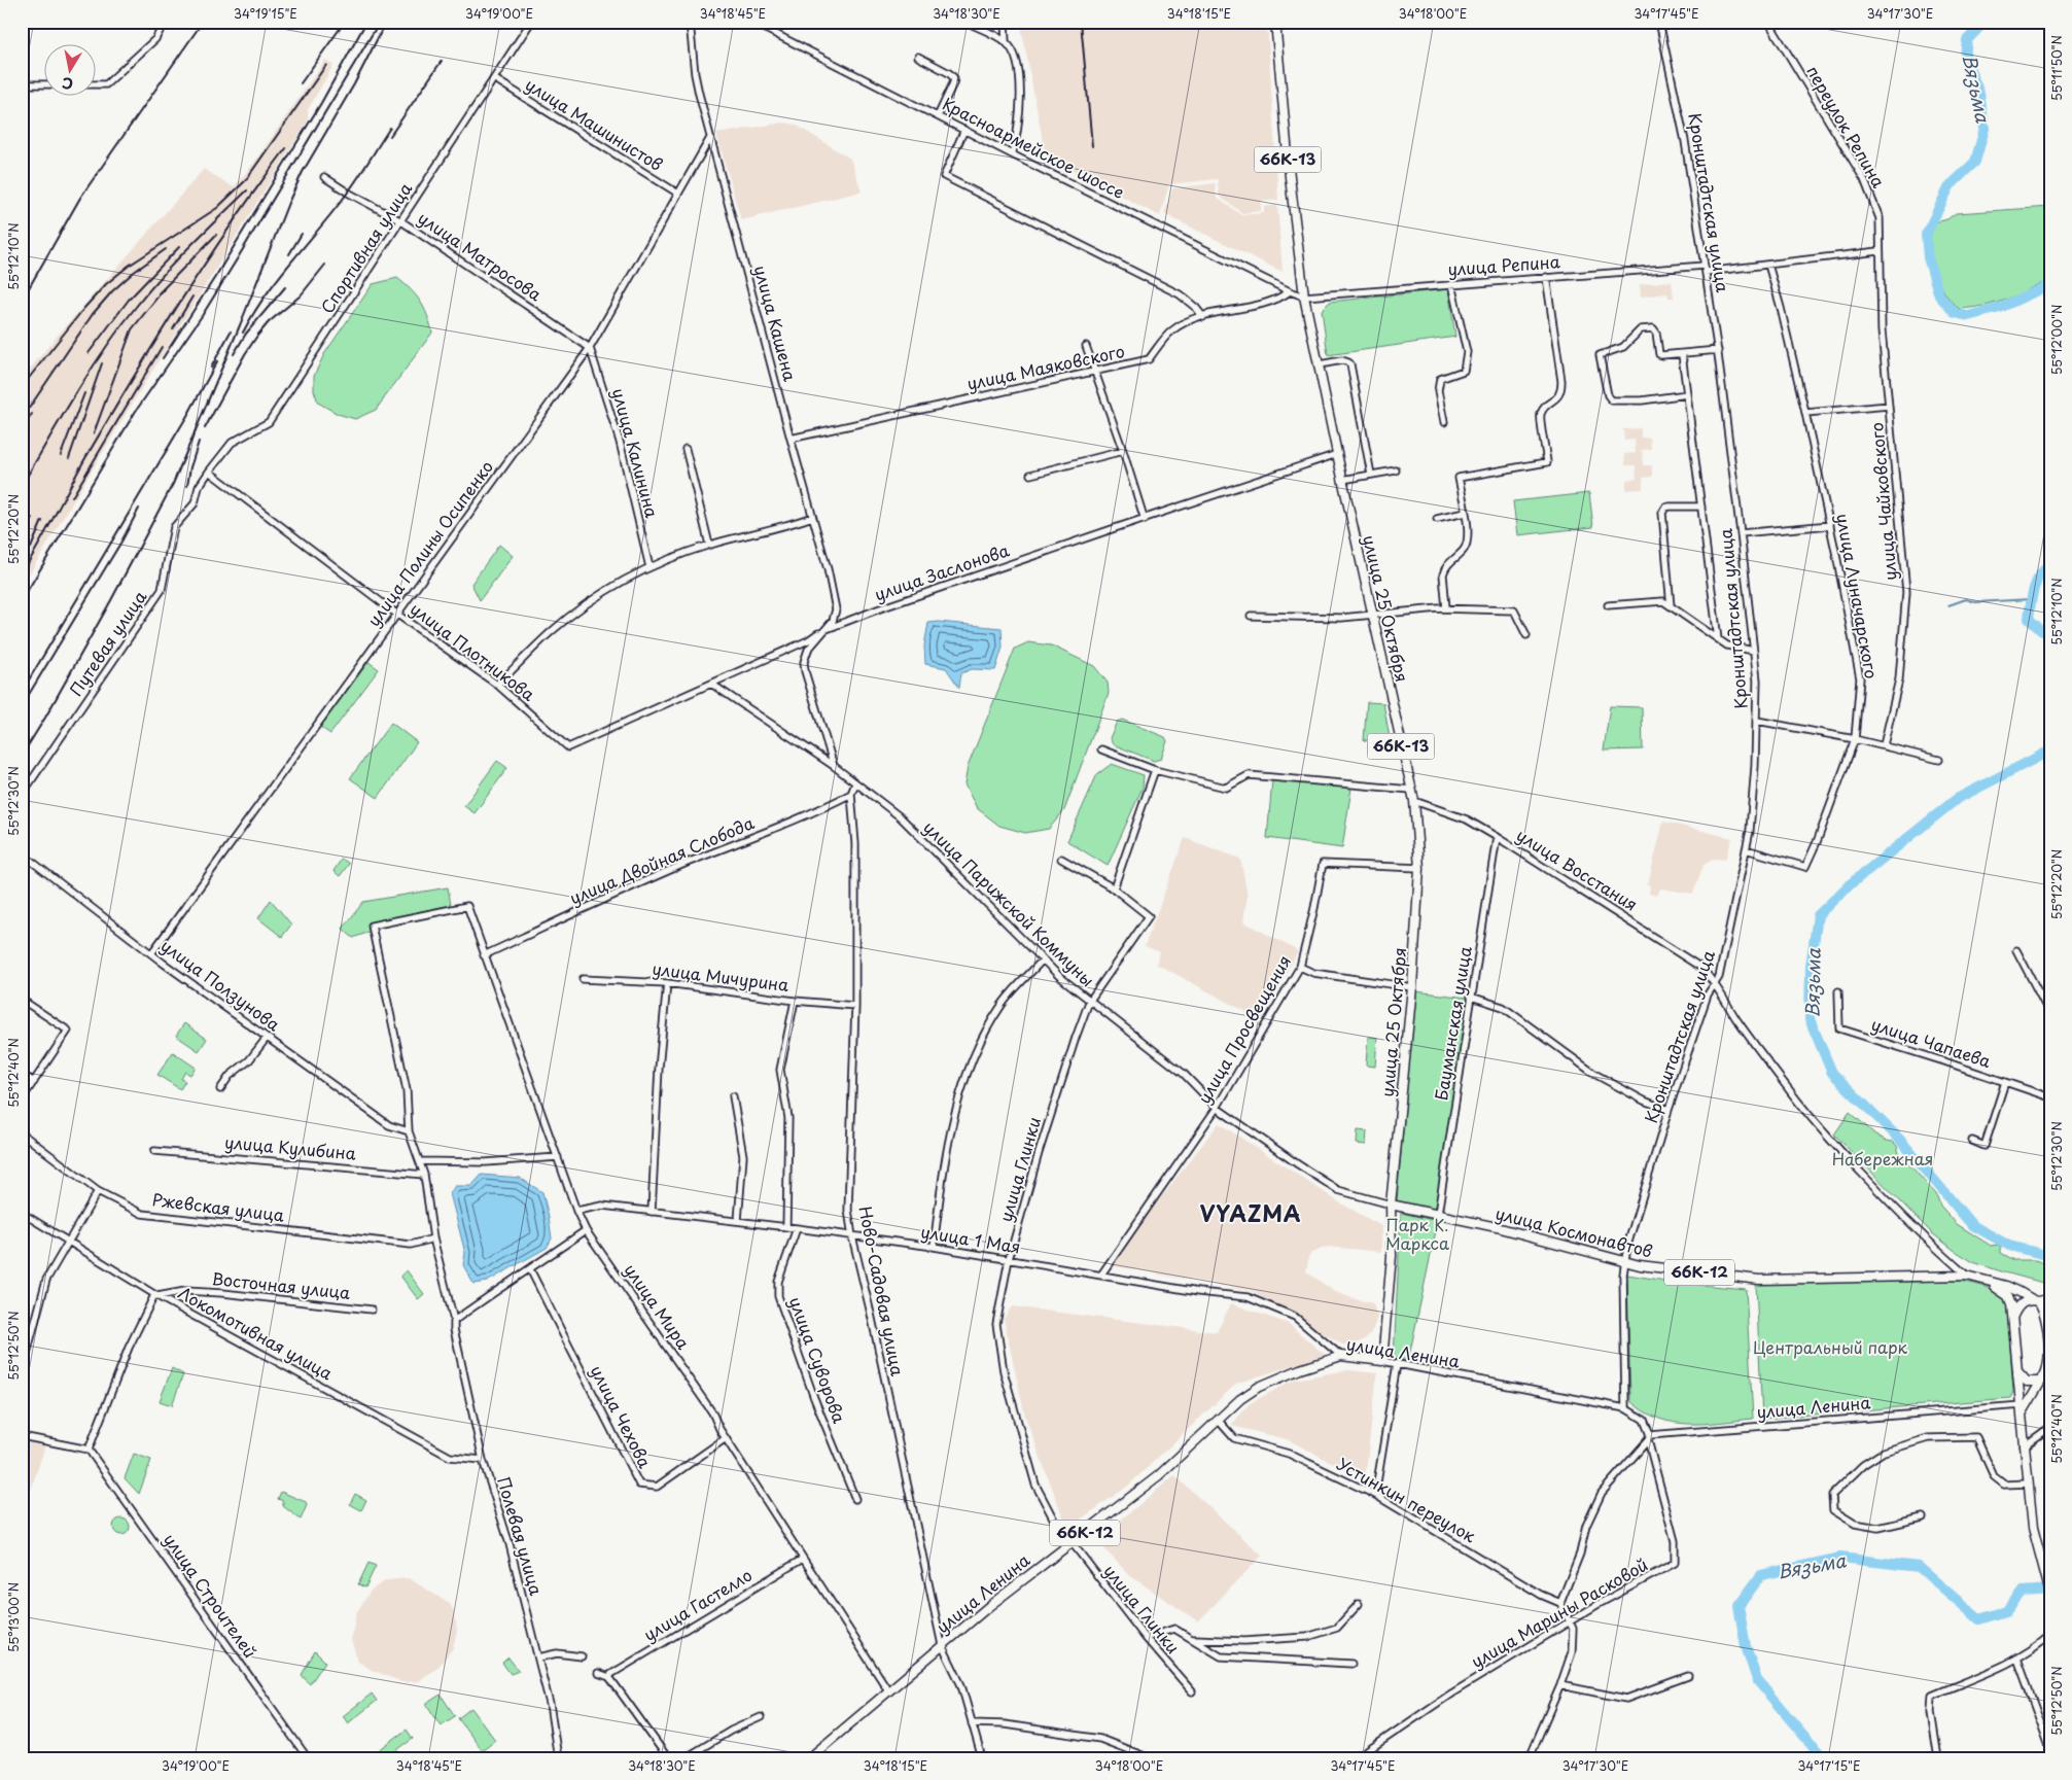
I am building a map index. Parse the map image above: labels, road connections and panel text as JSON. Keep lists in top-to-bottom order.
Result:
{
  "streets": {
    "main road": [
      "66К-13",
      "улица 25 Октября",
      "улица Космонавтов",
      "66К-12",
      "улица Ленина"
    ],
    "street": [
      "улица Машинистов",
      "переулок Репина",
      "Красноармейское шоссе",
      "Кронштадтская улица",
      "Спортивная улица",
      "улица Матросова",
      "улица Репина",
      "улица Кашена",
      "улица Маяковского",
      "улица Калинина",
      "улица Чайковского",
      "улица Полины Осипенко",
      "улица Заслонова",
      "улица Луначарского",
      "Путевая улица",
      "улица Плотникова",
      "улица Двойная Слобода",
      "улица Восстания",
      "улица Парижской Коммуны",
      "улица Мичурина",
      "улица Ползунова",
      "Бауманская улица",
      "улица Просвещения",
      "улица Чапаева",
      "улица Кулибина",
      "улица Глинки",
      "Ржевская улица",
      "улица 1 Мая",
      "Восточная улица",
      "Ново-Садовая улица",
      "улица Мира",
      "Локомотивная улица",
      "улица Суворова",
      "улица Чехова",
      "Устинкин переулок",
      "Полевая улица",
      "улица Строителей",
      "улица Гастелло",
      "улица Марины Расковой"
    ]
  },
  "crossings": [
    ["улица Машинистов", "Спортивная улица"],
    ["улица Машинистов", "улица Полины Осипенко"],
    ["переулок Репина", "улица Репина"],
    ["переулок Репина", "улица Чайковского"],
    ["Красноармейское шоссе", "улица Репина"],
    ["Красноармейское шоссе", "улица Маяковского"],
    ["Красноармейское шоссе", "улица 25 Октября"],
    ["Кронштадтская улица", "улица Репина"],
    ["Кронштадтская улица", "улица Луначарского"],
    ["Кронштадтская улица", "улица Восстания"],
    ["Кронштадтская улица", "улица Космонавтов"],
    ["Кронштадтская улица", "улица Ленина"],
    ["Спортивная улица", "улица Матросова"],
    ["Спортивная улица", "Путевая улица"],
    ["Спортивная улица", "улица Плотникова"],
    ["улица Матросова", "улица Калинина"],
    ["улица Матросова", "улица Полины Осипенко"],
    ["улица Репина", "улица Чайковского"],
    ["улица Репина", "улица Луначарского"],
    ["улица Репина", "улица 25 Октября"],
    ["улица Кашена", "улица Маяковского"],
    ["улица Кашена", "улица Полины Осипенко"],
    ["улица Кашена", "улица Заслонова"],
    ["улица Калинина", "улица Полины Осипенко"],
    ["улица Полины Осипенко", "улица Плотникова"],
    ["улица Полины Осипенко", "улица Ползунова"],
    ["улица Заслонова", "улица 25 Октября"],
    ["улица Заслонова", "улица Плотникова"],
    ["улица Заслонова", "улица Парижской Коммуны"],
    ["улица 25 Октября", "улица Восстания"],
    ["улица 25 Октября", "улица Парижской Коммуны"],
    ["улица 25 Октября", "улица Просвещения"],
    ["улица 25 Октября", "улица Космонавтов"],
    ["улица 25 Октября", "улица Ленина"],
    ["Путевая улица", "улица Плотникова"],
    ["улица Двойная Слобода", "Ново-Садовая улица"],
    ["улица Двойная Слобода", "улица Мира"],
    ["улица Восстания", "Бауманская улица"],
    ["улица Восстания", "улица Космонавтов"],
    ["улица Восстания", "66К-12"],
    ["улица Парижской Коммуны", "улица Просвещения"],
    ["улица Парижской Коммуны", "улица Глинки"],
    ["улица Парижской Коммуны", "улица Космонавтов"],
    ["улица Парижской Коммуны", "Ново-Садовая улица"],
    ["улица Мичурина", "Ново-Садовая улица"],
    ["улица Ползунова", "Полевая улица"],
    ["Бауманская улица", "улица Космонавтов"],
    ["улица Просвещения", "улица 1 Мая"],
    ["улица Кулибина", "Полевая улица"],
    ["улица Глинки", "улица 1 Мая"],
    ["улица Глинки", "улица Ленина"],
    ["Ржевская улица", "Полевая улица"],
    ["улица Космонавтов", "66К-12"],
    ["улица 1 Мая", "Ново-Садовая улица"],
    ["улица 1 Мая", "улица Мира"],
    ["улица 1 Мая", "улица Ленина"],
    ["улица 1 Мая", "улица Суворова"],
    ["Восточная улица", "Локомотивная улица"],
    ["Ново-Садовая улица", "улица Ленина"],
    ["улица Мира", "улица Ленина"],
    ["улица Мира", "улица Чехова"],
    ["улица Мира", "Полевая улица"],
    ["улица Мира", "улица Гастелло"],
    ["Локомотивная улица", "Полевая улица"],
    ["улица Ленина", "Устинкин переулок"],
    ["улица Ленина", "улица Марины Расковой"]
  ],
  "districts": ["VYAZMA"],
  "water": ["Вязьма"],
  "parks": ["Набережная", "Парк К. Маркса", "Центральный парк"],
  "north": "bottom",
  "coordinates": [
    "34°19'15\"E",
    "34°19'00\"E",
    "34°18'45\"E",
    "34°18'30\"E",
    "34°18'15\"E",
    "34°18'00\"E",
    "34°17'45\"E",
    "34°17'30\"E",
    "55°11'50\"N",
    "55°12'10\"N",
    "55°12'00\"N",
    "55°12'20\"N",
    "55°12'30\"N",
    "55°12'40\"N",
    "55°12'50\"N",
    "55°13'00\"N",
    "34°17'15\"E"
  ]
}
